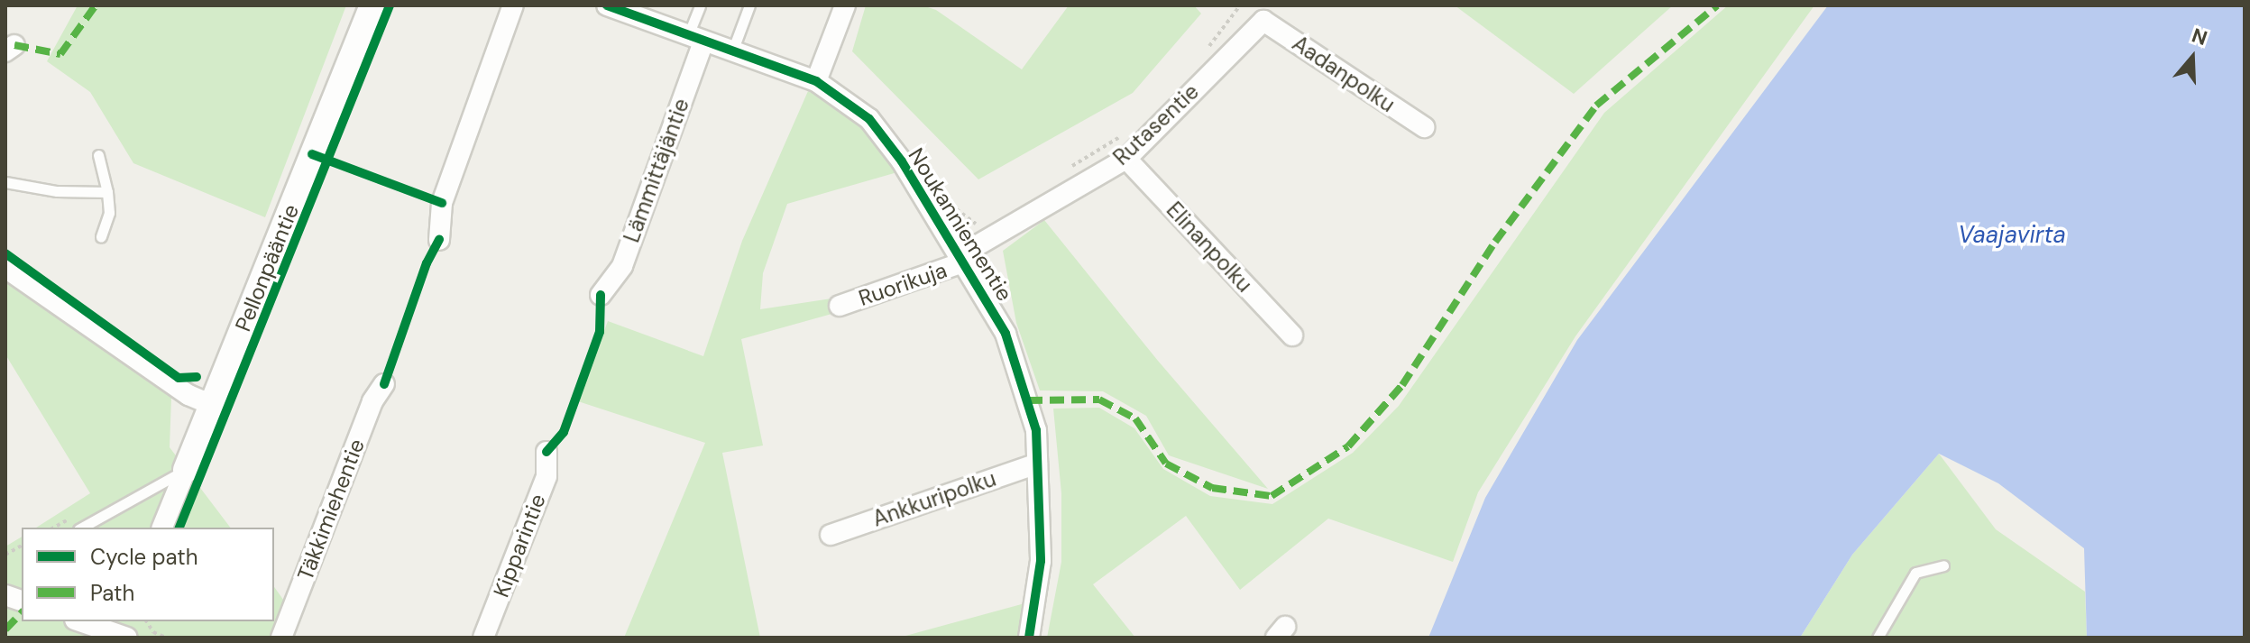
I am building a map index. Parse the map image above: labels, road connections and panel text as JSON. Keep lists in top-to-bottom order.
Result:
{
  "streets": {
    "street": [
      "Aadanpolku",
      "Rutasentie",
      "Lämmittäjäntie",
      "Noukanniementie",
      "Elinanpolku",
      "Pellonpääntie",
      "Ruorikuja",
      "Ankkuripolku",
      "Täkkimiehentie",
      "Kipparintie"
    ]
  },
  "crossings": [
    ["Aadanpolku", "Rutasentie"],
    ["Rutasentie", "Noukanniementie"],
    ["Rutasentie", "Elinanpolku"],
    ["Rutasentie", "Ruorikuja"],
    ["Lämmittäjäntie", "Noukanniementie"],
    ["Noukanniementie", "Ruorikuja"],
    ["Noukanniementie", "Ankkuripolku"]
  ],
  "water": ["Vaajavirta"],
  "legend": ["Cycle path", "Path"],
  "north": "top"
}
